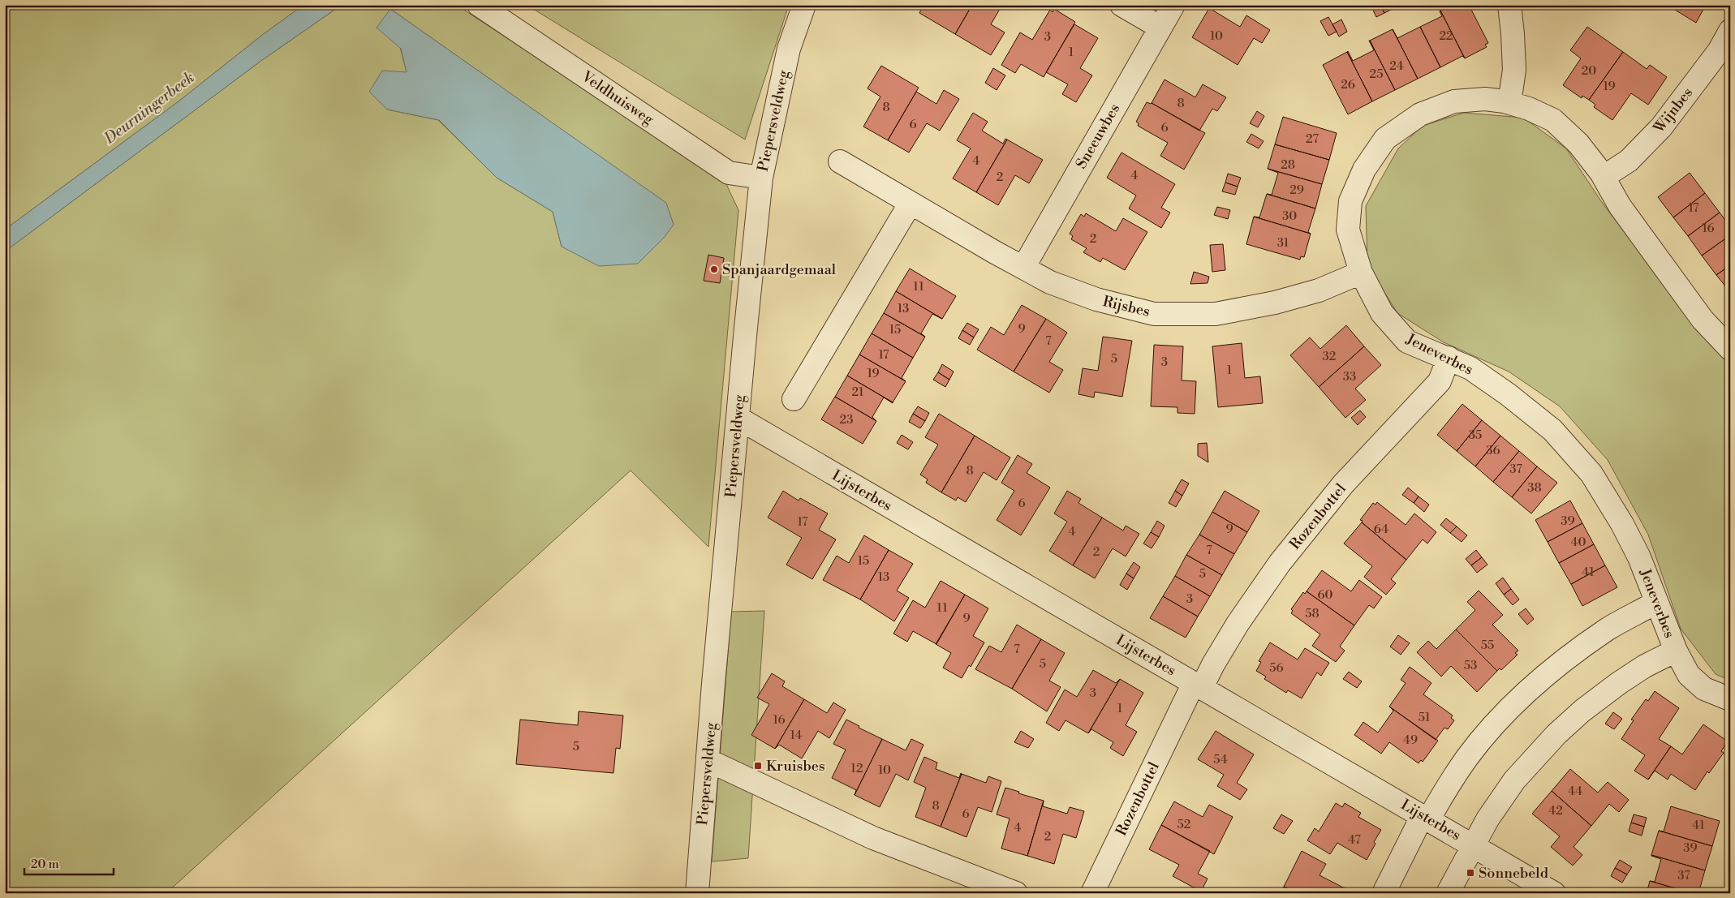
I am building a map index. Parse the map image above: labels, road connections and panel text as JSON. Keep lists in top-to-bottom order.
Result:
{
  "streets": {
    "street": [
      "Veldhuisweg",
      "Wijnbes",
      "Piepersveldweg",
      "Sneeuwbes",
      "Rijsbes",
      "Jeneverbes",
      "Lijsterbes",
      "Rozenbottel"
    ]
  },
  "crossings": [
    ["Veldhuisweg", "Piepersveldweg"],
    ["Wijnbes", "Jeneverbes"],
    ["Piepersveldweg", "Lijsterbes"],
    ["Sneeuwbes", "Rijsbes"],
    ["Rijsbes", "Jeneverbes"],
    ["Jeneverbes", "Rozenbottel"],
    ["Lijsterbes", "Rozenbottel"]
  ],
  "water": ["Deurningerbeek"],
  "places": {
    "other": ["Spanjaardgemaal"],
    "transit": ["Kruisbes", "Sonnebeld"]
  },
  "house_numbers": [
    "10",
    "22",
    "3",
    "1",
    "24",
    "20",
    "25",
    "26",
    "19",
    "8",
    "8",
    "6",
    "6",
    "27",
    "4",
    "28",
    "4",
    "2",
    "29",
    "17",
    "30",
    "16",
    "2",
    "31",
    "11",
    "13",
    "9",
    "15",
    "7",
    "17",
    "32",
    "5",
    "3",
    "1",
    "19",
    "33",
    "21",
    "23",
    "35",
    "36",
    "37",
    "8",
    "38",
    "6",
    "39",
    "17",
    "9",
    "64",
    "4",
    "40",
    "7",
    "2",
    "15",
    "41",
    "5",
    "13",
    "60",
    "3",
    "11",
    "58",
    "9",
    "55",
    "7",
    "5",
    "53",
    "56",
    "3",
    "1",
    "51",
    "16",
    "14",
    "49",
    "5",
    "54",
    "12",
    "10",
    "44",
    "8",
    "42",
    "6",
    "52",
    "41",
    "4",
    "2",
    "47",
    "39",
    "37"
  ],
  "scale_bar": "20 m"
}
